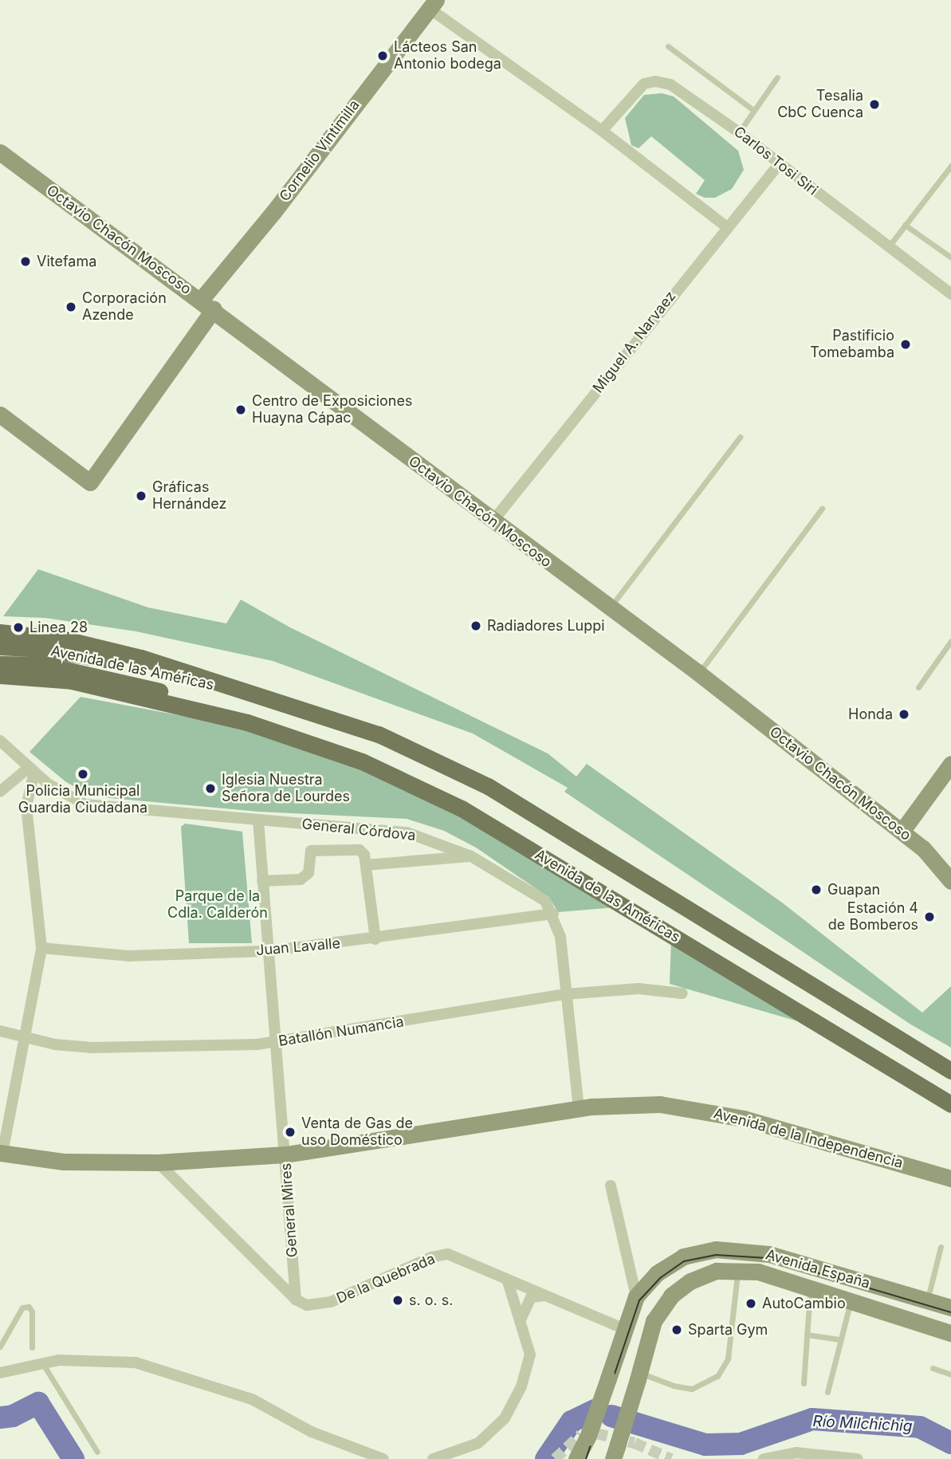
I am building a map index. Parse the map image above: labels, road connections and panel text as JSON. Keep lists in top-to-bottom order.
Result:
{
  "streets": {
    "main road": ["Avenida de las Américas"],
    "street": [
      "Cornelio Vintimilla",
      "Carlos Tosi Siri",
      "Octavio Chacón Moscoso",
      "Miguel A. Narvaez",
      "General Córdova",
      "Juan Lavalle",
      "Batallón Numancia",
      "Avenida de la Independencia",
      "General Mires",
      "Avenida España",
      "De la Quebrada"
    ]
  },
  "crossings": [
    ["Cornelio Vintimilla", "Octavio Chacón Moscoso"],
    ["Carlos Tosi Siri", "Miguel A. Narvaez"],
    ["Octavio Chacón Moscoso", "Miguel A. Narvaez"],
    ["General Córdova", "Juan Lavalle"],
    ["General Córdova", "Batallón Numancia"],
    ["General Córdova", "Avenida de la Independencia"],
    ["General Córdova", "General Mires"],
    ["Juan Lavalle", "General Mires"],
    ["Batallón Numancia", "General Mires"],
    ["Avenida de la Independencia", "General Mires"],
    ["General Mires", "De la Quebrada"],
    ["Avenida España", "De la Quebrada"]
  ],
  "water": ["Río Milchichig"],
  "parks": ["Parque de la Cdla. Calderón"],
  "places": [
    "Lácteos San Antonio bodega",
    "Tesalia CbC Cuenca",
    "Vitefama",
    "Corporación Azende",
    "Pastificio Tomebamba",
    "Centro de Exposiciones Huayna Cápac",
    "Gráficas Hernández",
    "Radiadores Luppi",
    "Linea 28",
    "Honda",
    "Policia Municipal Guardia Ciudadana",
    "Iglesia Nuestra Señora de Lourdes",
    "Guapan",
    "Estación 4 de Bomberos",
    "Venta de Gas de uso Doméstico",
    "s. o. s.",
    "AutoCambio",
    "Sparta Gym"
  ]
}
